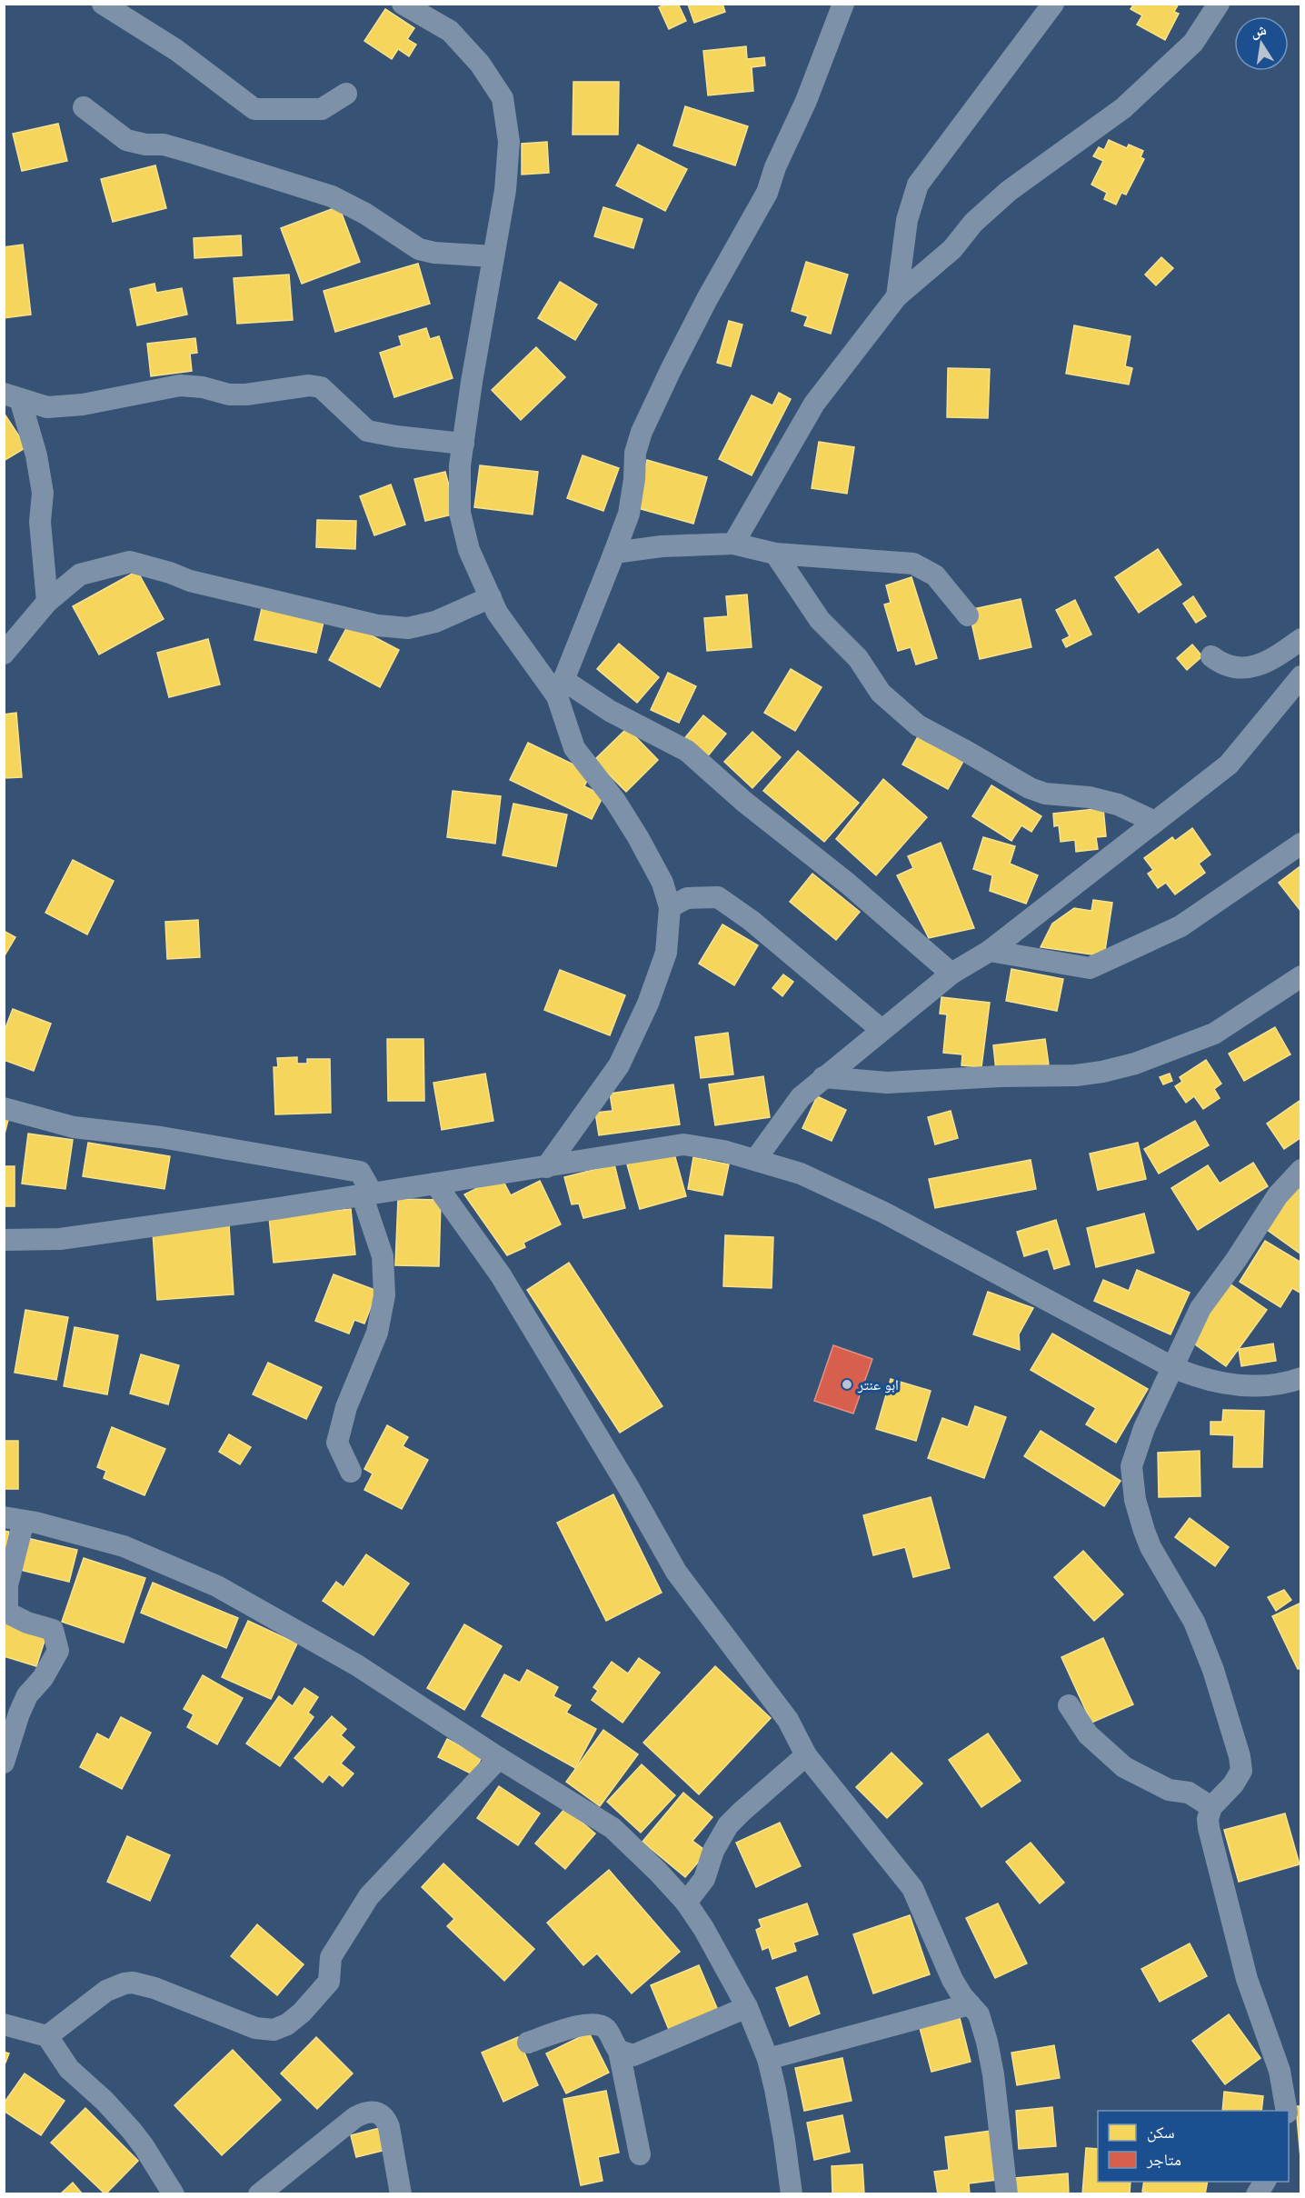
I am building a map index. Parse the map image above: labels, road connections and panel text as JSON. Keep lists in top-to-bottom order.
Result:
{
  "places": ["ابو عنتر"],
  "legend": ["سكن", "متاجر"],
  "north": "top"
}
